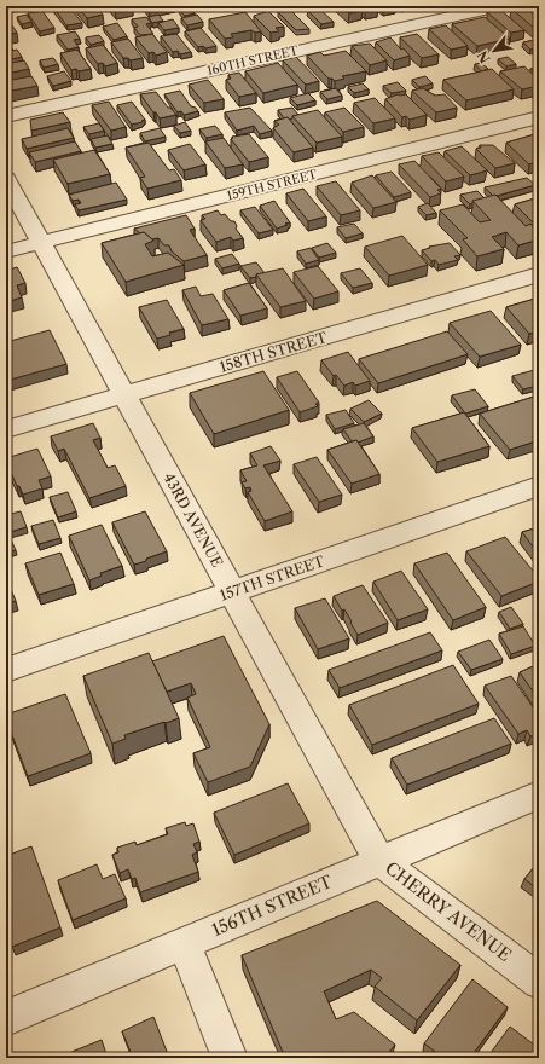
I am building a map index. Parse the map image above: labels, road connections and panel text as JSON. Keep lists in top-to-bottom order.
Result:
{
  "streets": {
    "street": [
      "160TH STREET",
      "159TH STREET",
      "158TH STREET",
      "43RD AVENUE",
      "157TH STREET",
      "156TH STREET",
      "CHERRY AVENUE"
    ]
  },
  "crossings": [
    ["159TH STREET", "43RD AVENUE"],
    ["158TH STREET", "43RD AVENUE"],
    ["43RD AVENUE", "157TH STREET"],
    ["43RD AVENUE", "156TH STREET"],
    ["43RD AVENUE", "CHERRY AVENUE"],
    ["156TH STREET", "CHERRY AVENUE"]
  ],
  "north": "bottom left"
}
